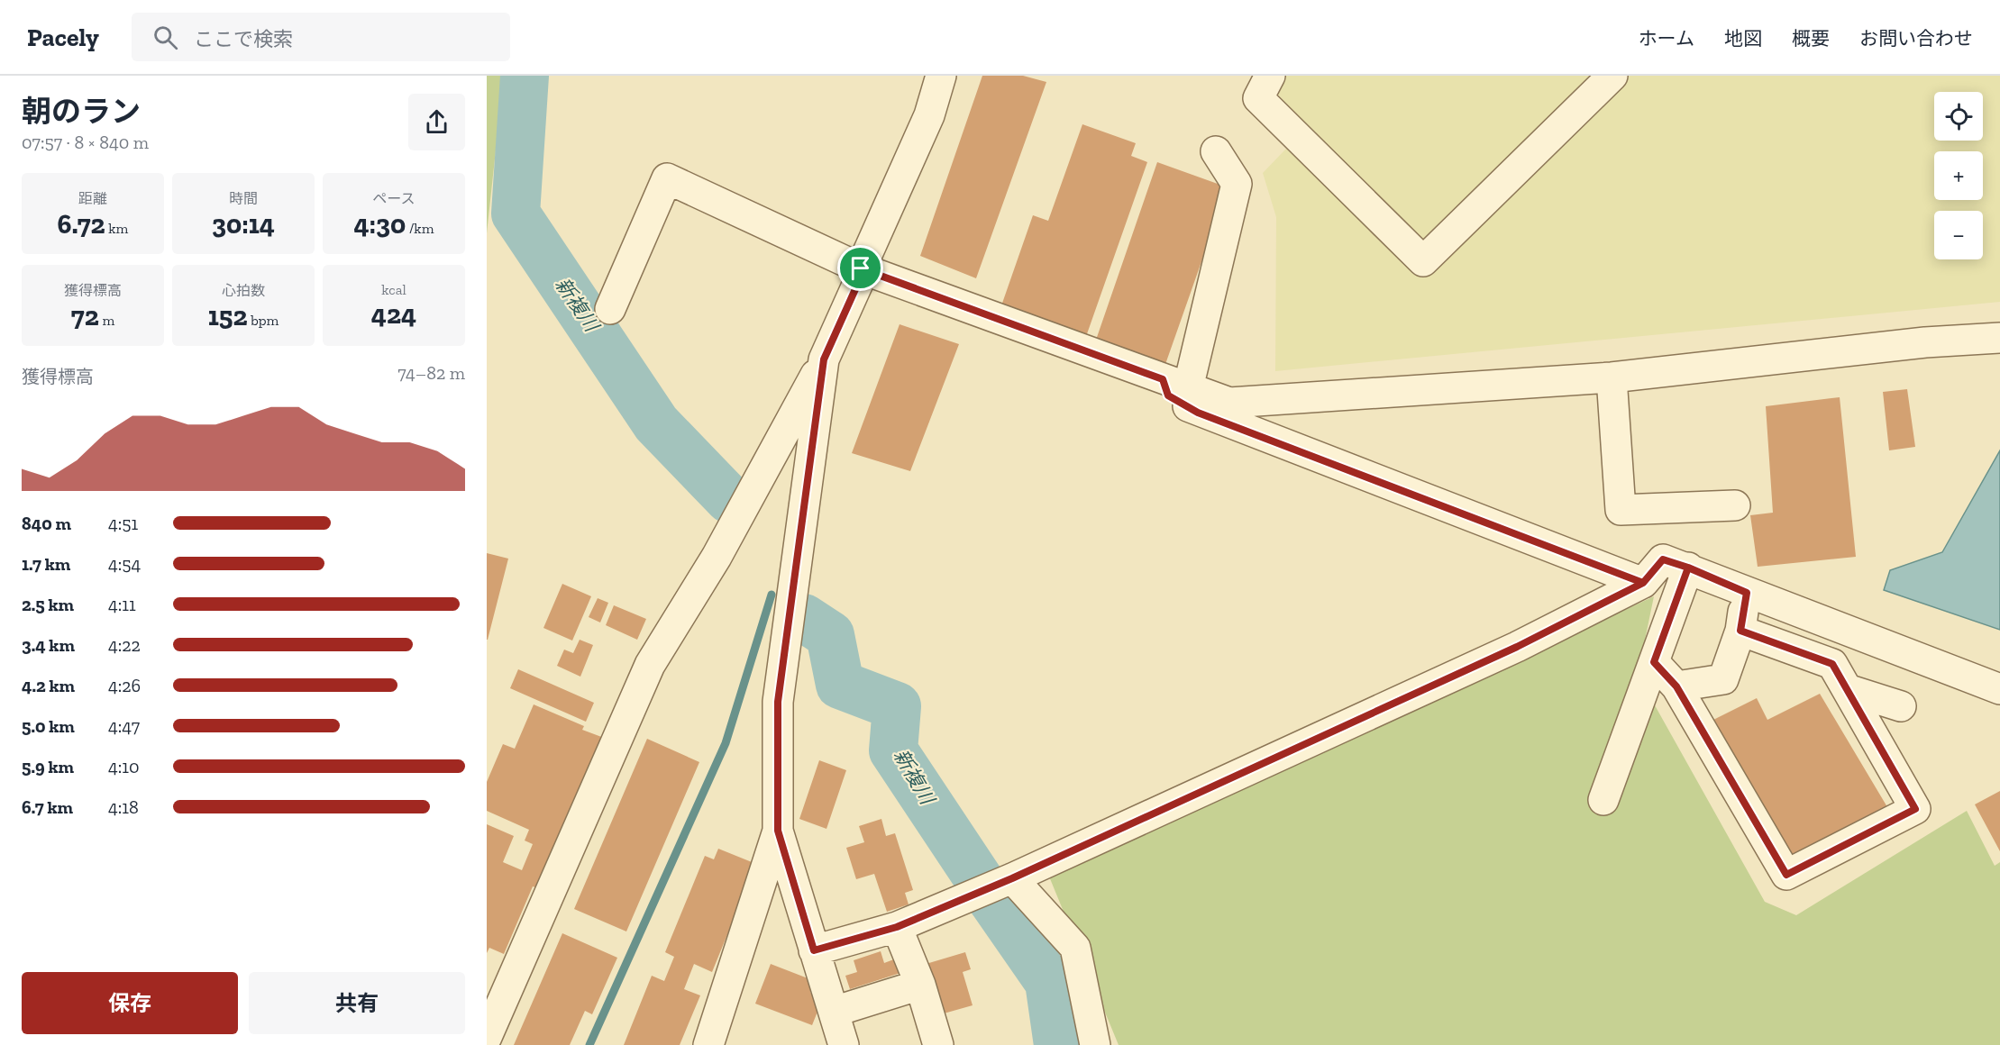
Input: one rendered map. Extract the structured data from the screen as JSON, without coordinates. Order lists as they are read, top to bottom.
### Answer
{
  "water": ["新複川"],
  "page": {
    "header": "Pacely",
    "search": "ここで検索",
    "nav": [
      "ホーム",
      "地図",
      "概要",
      "お問い合わせ"
    ],
    "heading": ["朝のラン", "07:57 · 8 × 840 m"],
    "map_buttons": ["+", "−"],
    "stats": [
      ["距離", "6.72 km"],
      ["時間", "30:14"],
      ["ペース", "4:30 /km"],
      ["獲得標高", "72 m"],
      ["心拍数", "152 bpm"],
      ["kcal", "424"]
    ],
    "chart": ["獲得標高", "74–82 m"],
    "list": [
      {
        "name": "840 m",
        "note": "4:51"
      },
      {
        "name": "1.7 km",
        "note": "4:54"
      },
      {
        "name": "2.5 km",
        "note": "4:11"
      },
      {
        "name": "3.4 km",
        "note": "4:22"
      },
      {
        "name": "4.2 km",
        "note": "4:26"
      },
      {
        "name": "5.0 km",
        "note": "4:47"
      },
      {
        "name": "5.9 km",
        "note": "4:10"
      },
      {
        "name": "6.7 km",
        "note": "4:18"
      }
    ],
    "buttons": ["保存", "共有"]
  }
}
